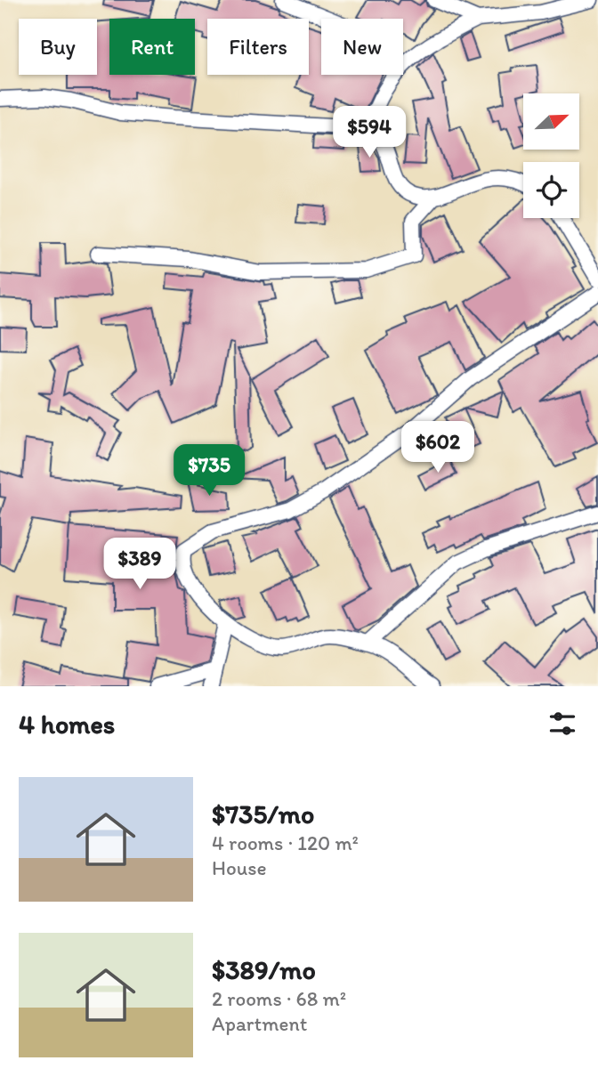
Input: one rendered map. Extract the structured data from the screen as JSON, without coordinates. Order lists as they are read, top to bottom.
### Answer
{
  "north": "top right",
  "page": {
    "chip": [
      "Buy",
      "Rent",
      "Filters",
      "New"
    ],
    "price": [
      "$594",
      "$602",
      "$735",
      "$389"
    ],
    "heading": "4 homes",
    "list": [
      {
        "name": "$735/mo",
        "note": "4 rooms · 120 m² · House"
      },
      {
        "name": "$389/mo",
        "note": "2 rooms · 68 m² · Apartment"
      }
    ]
  }
}
